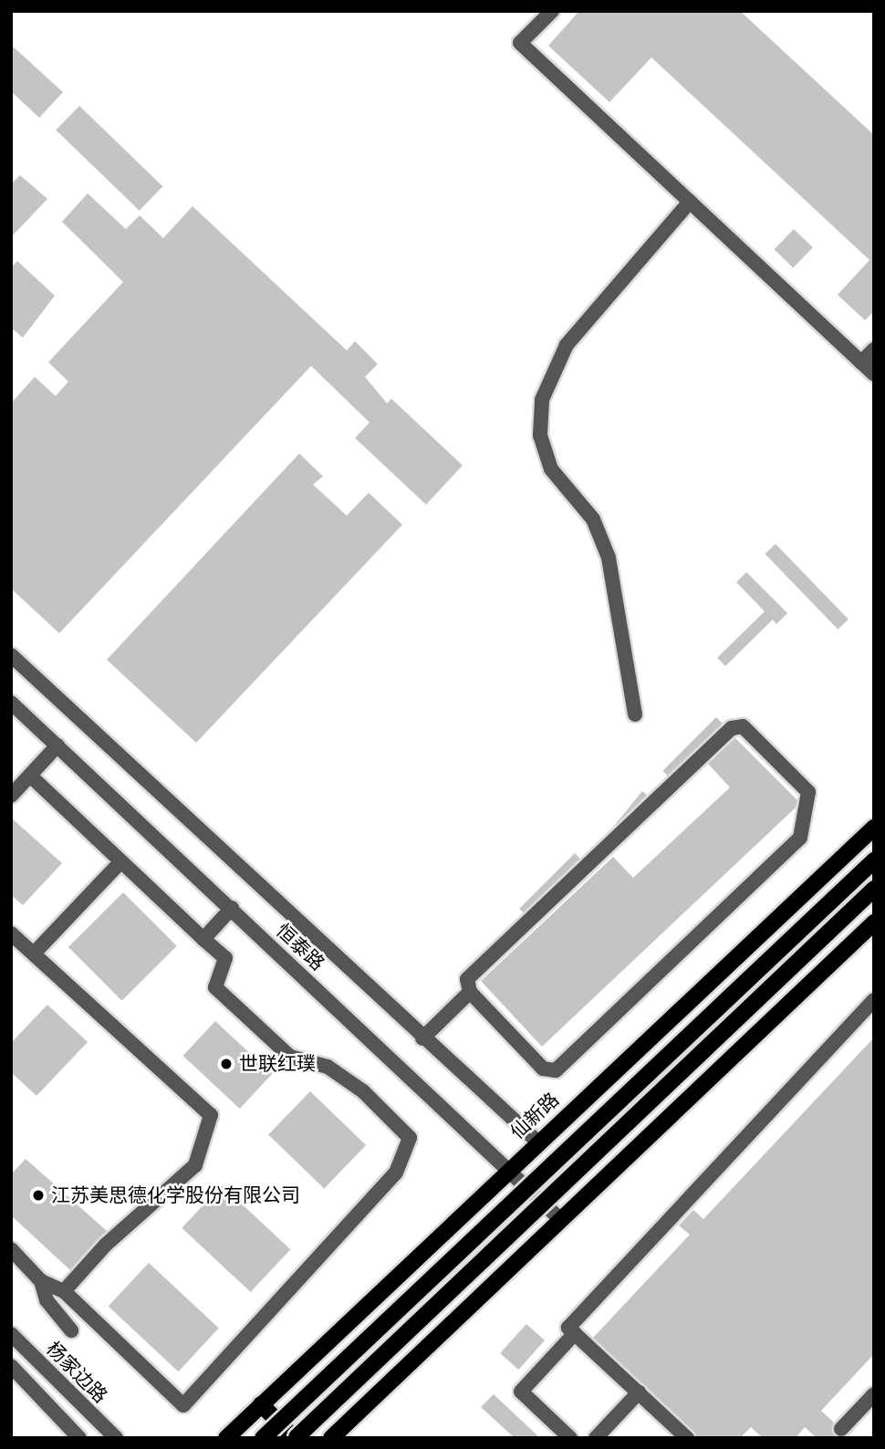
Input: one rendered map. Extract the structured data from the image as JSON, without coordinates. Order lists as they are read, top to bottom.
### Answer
{
  "streets": {
    "main road": ["仙新路"],
    "street": ["恒泰路", "杨家边路"]
  },
  "crossings": [
    ["恒泰路", "仙新路"]
  ],
  "places": ["世联红璞", "江苏美思德化学股份有限公司"]
}
